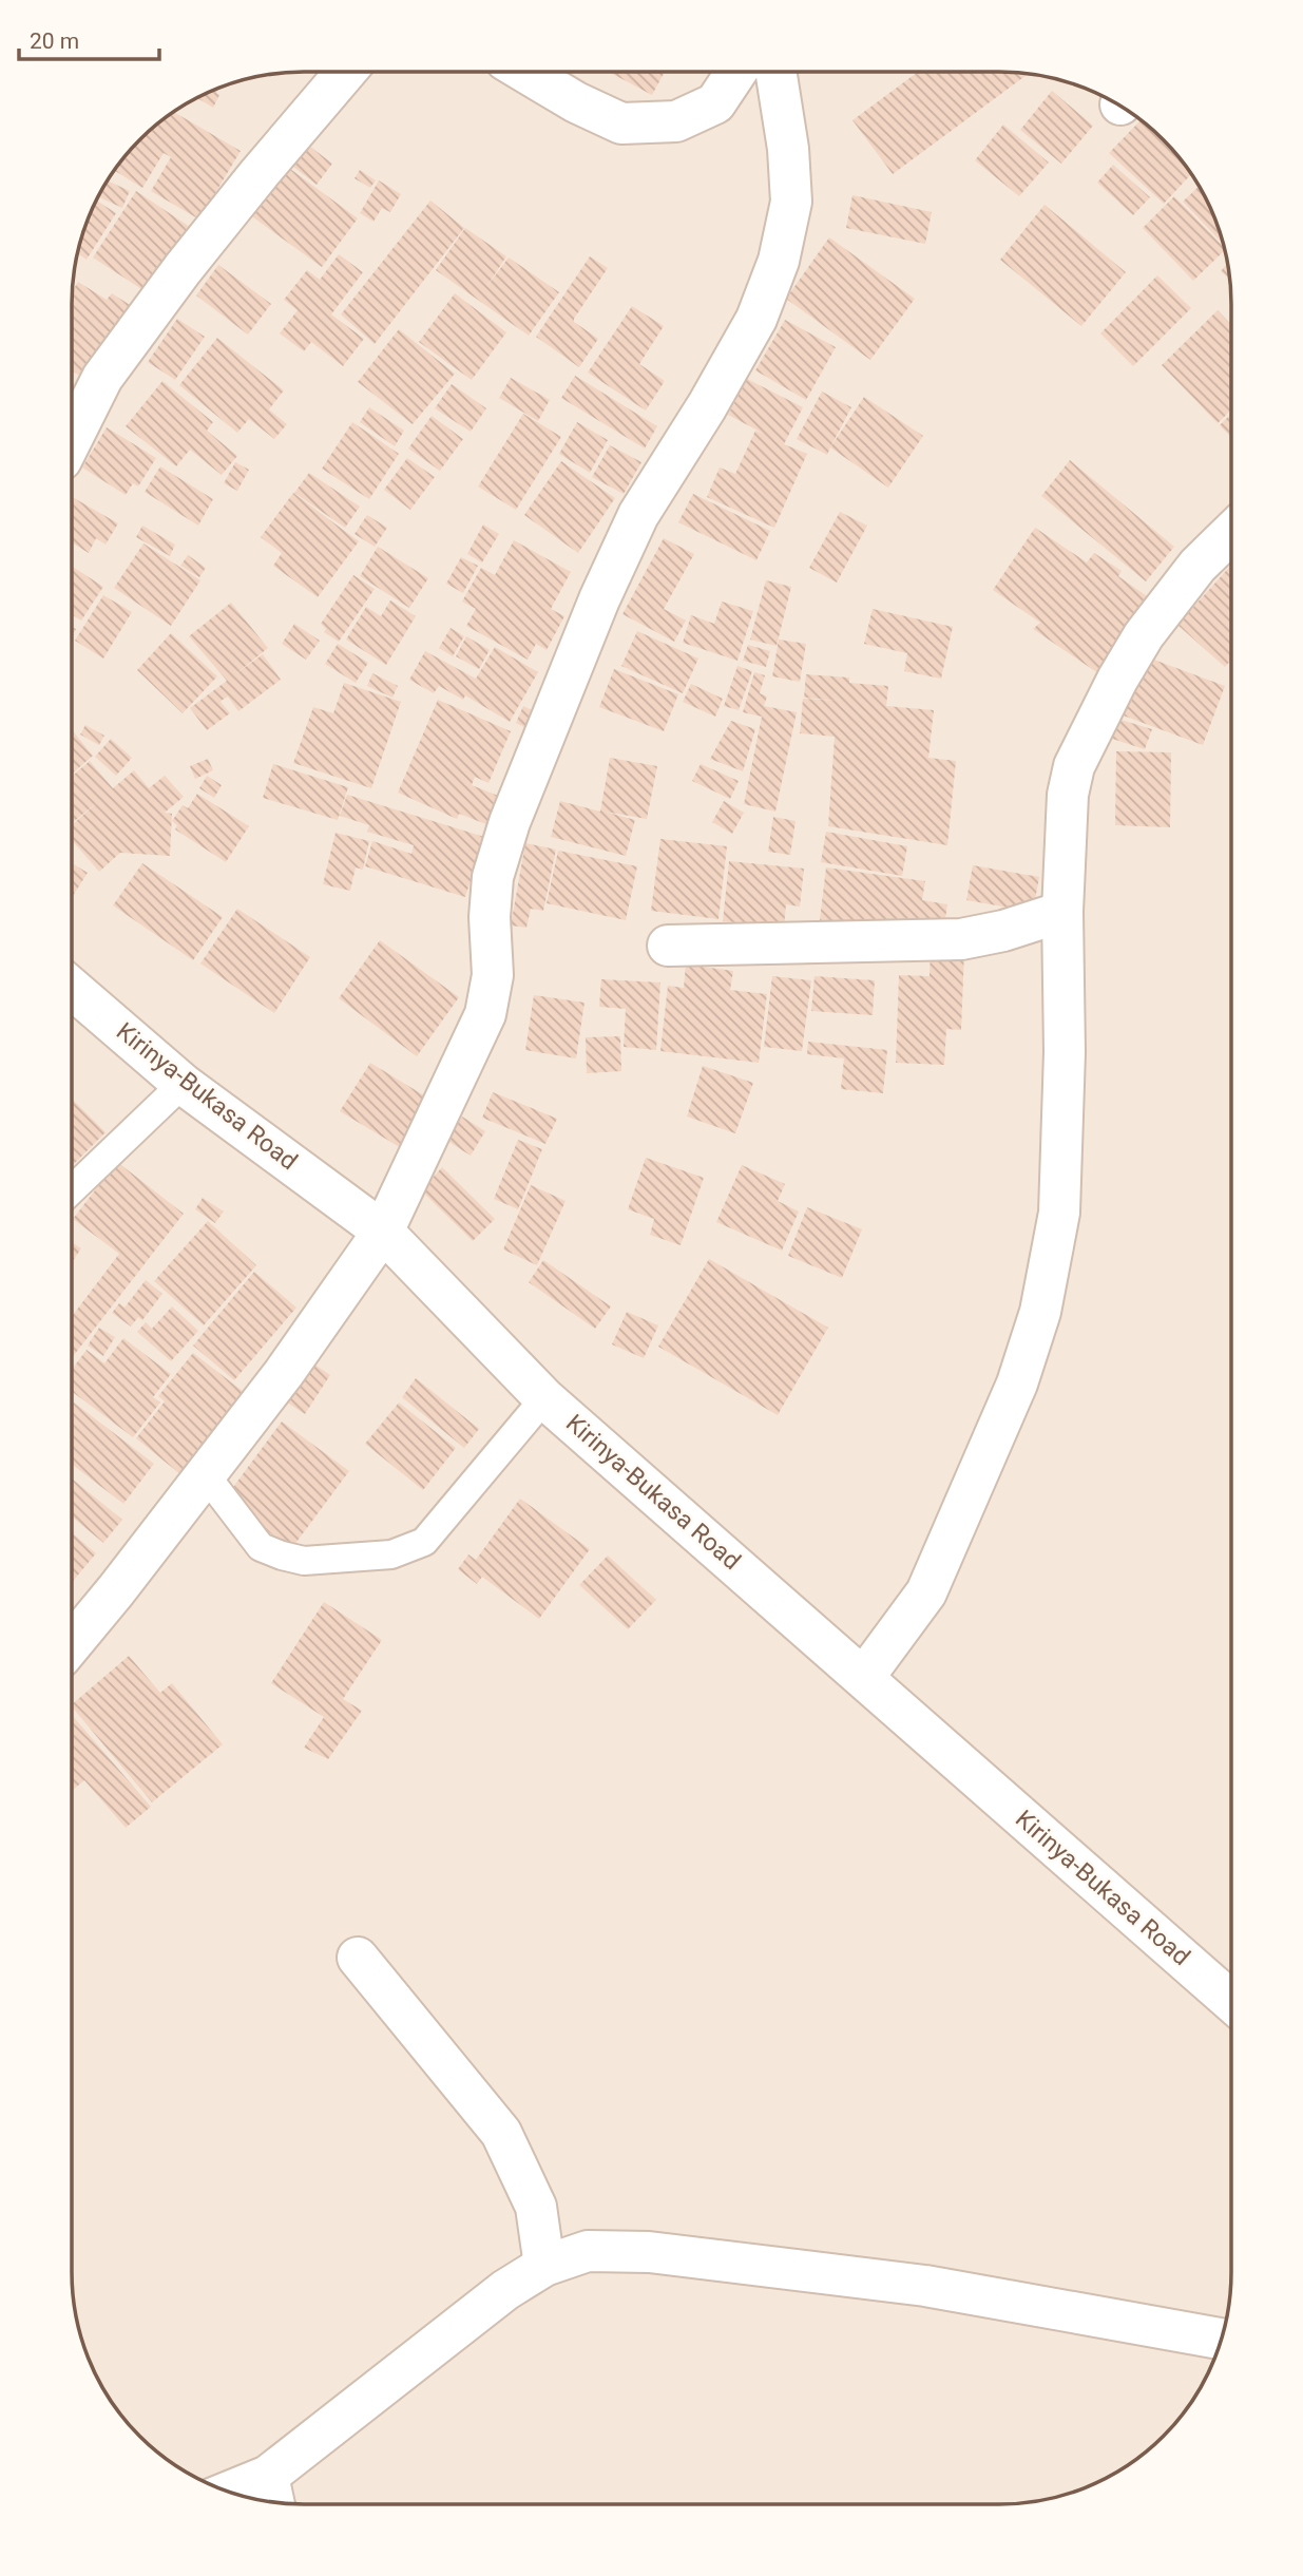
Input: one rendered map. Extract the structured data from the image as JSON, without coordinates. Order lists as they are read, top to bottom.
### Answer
{
  "streets": {
    "street": ["Kirinya-Bukasa Road"]
  },
  "scale_bar": "20 m"
}
